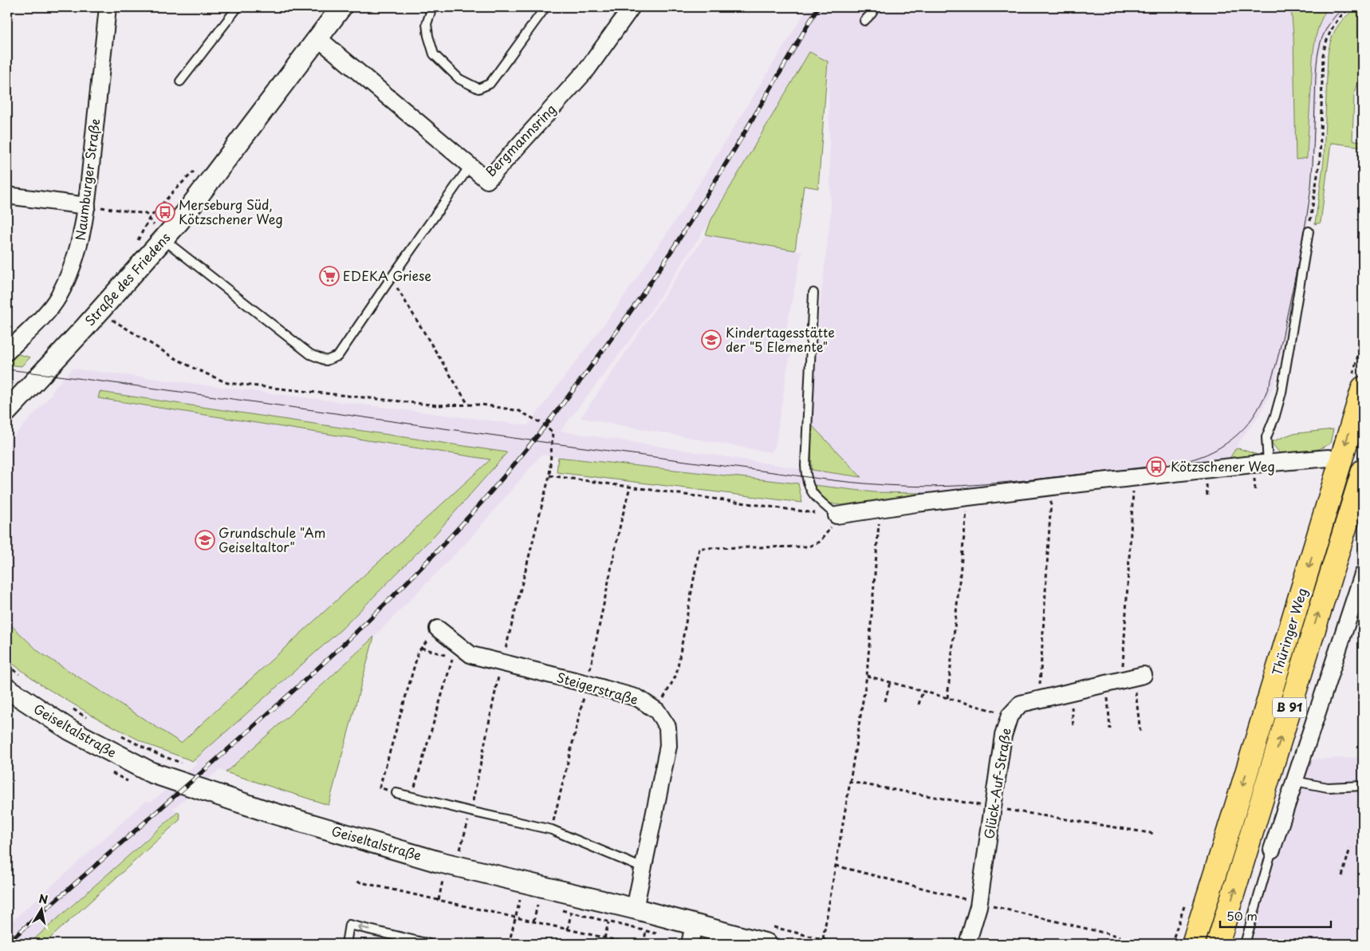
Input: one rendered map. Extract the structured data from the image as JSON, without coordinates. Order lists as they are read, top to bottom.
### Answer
{
  "streets": {
    "main road": ["Thüringer Weg", "B 91"],
    "street": [
      "Bergmannsring",
      "Naumburger Straße",
      "Straße des Friedens",
      "Steigerstraße",
      "Geiseltalstraße",
      "Glück-Auf-Straße"
    ]
  },
  "crossings": [
    ["Bergmannsring", "Straße des Friedens"],
    ["Steigerstraße", "Geiseltalstraße"]
  ],
  "places": {
    "bus stop": ["Merseburg Süd, Kötzschener Weg", "Kötzschener Weg"],
    "supermarket": ["EDEKA Griese"],
    "school or university": ["Kindertagesstätte der \"5 Elemente\"", "Grundschule \"Am Geiseltaltor\""]
  },
  "scale_bar": "50 m",
  "north": "top"
}
